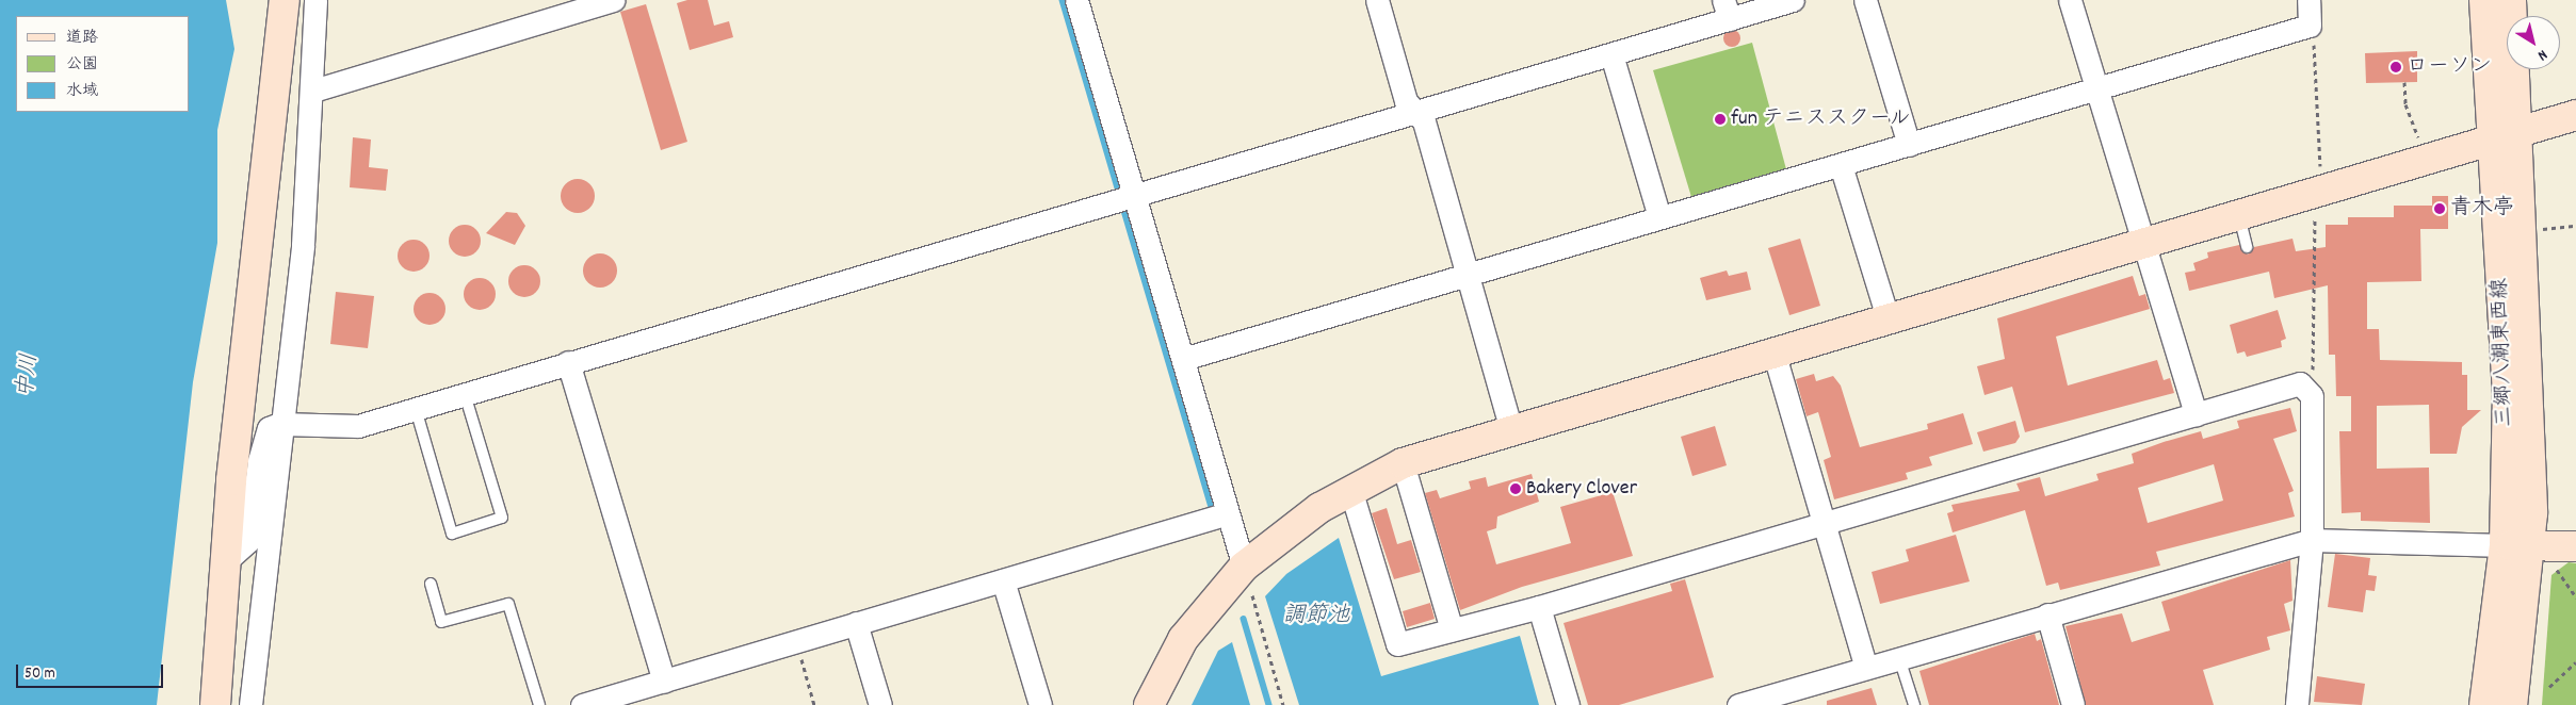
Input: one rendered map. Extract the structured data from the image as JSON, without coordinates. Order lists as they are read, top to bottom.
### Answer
{
  "streets": {
    "street": ["三郷八潮東西線"]
  },
  "water": ["中川", "調節池"],
  "places": [
    "ローソン",
    "fun テニススクール",
    "青木亭",
    "Bakery Clover"
  ],
  "legend": ["道路", "公園", "水域"],
  "scale_bar": "50 m",
  "north": "bottom right"
}
